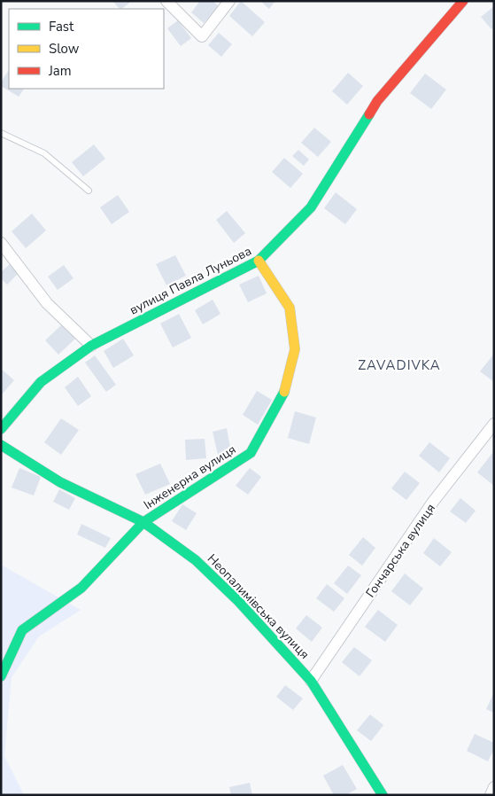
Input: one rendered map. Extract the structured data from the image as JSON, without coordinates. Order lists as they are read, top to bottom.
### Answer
{
  "streets": {
    "street": [
      "вулиця Павла Луньова",
      "Інженерна вулиця",
      "Гончарська вулиця",
      "Неопалимівська вулиця"
    ]
  },
  "crossings": [
    ["вулиця Павла Луньова", "Інженерна вулиця"],
    ["Інженерна вулиця", "Неопалимівська вулиця"],
    ["Гончарська вулиця", "Неопалимівська вулиця"]
  ],
  "districts": ["ZAVADIVKA"],
  "legend": ["Fast", "Slow", "Jam"]
}
